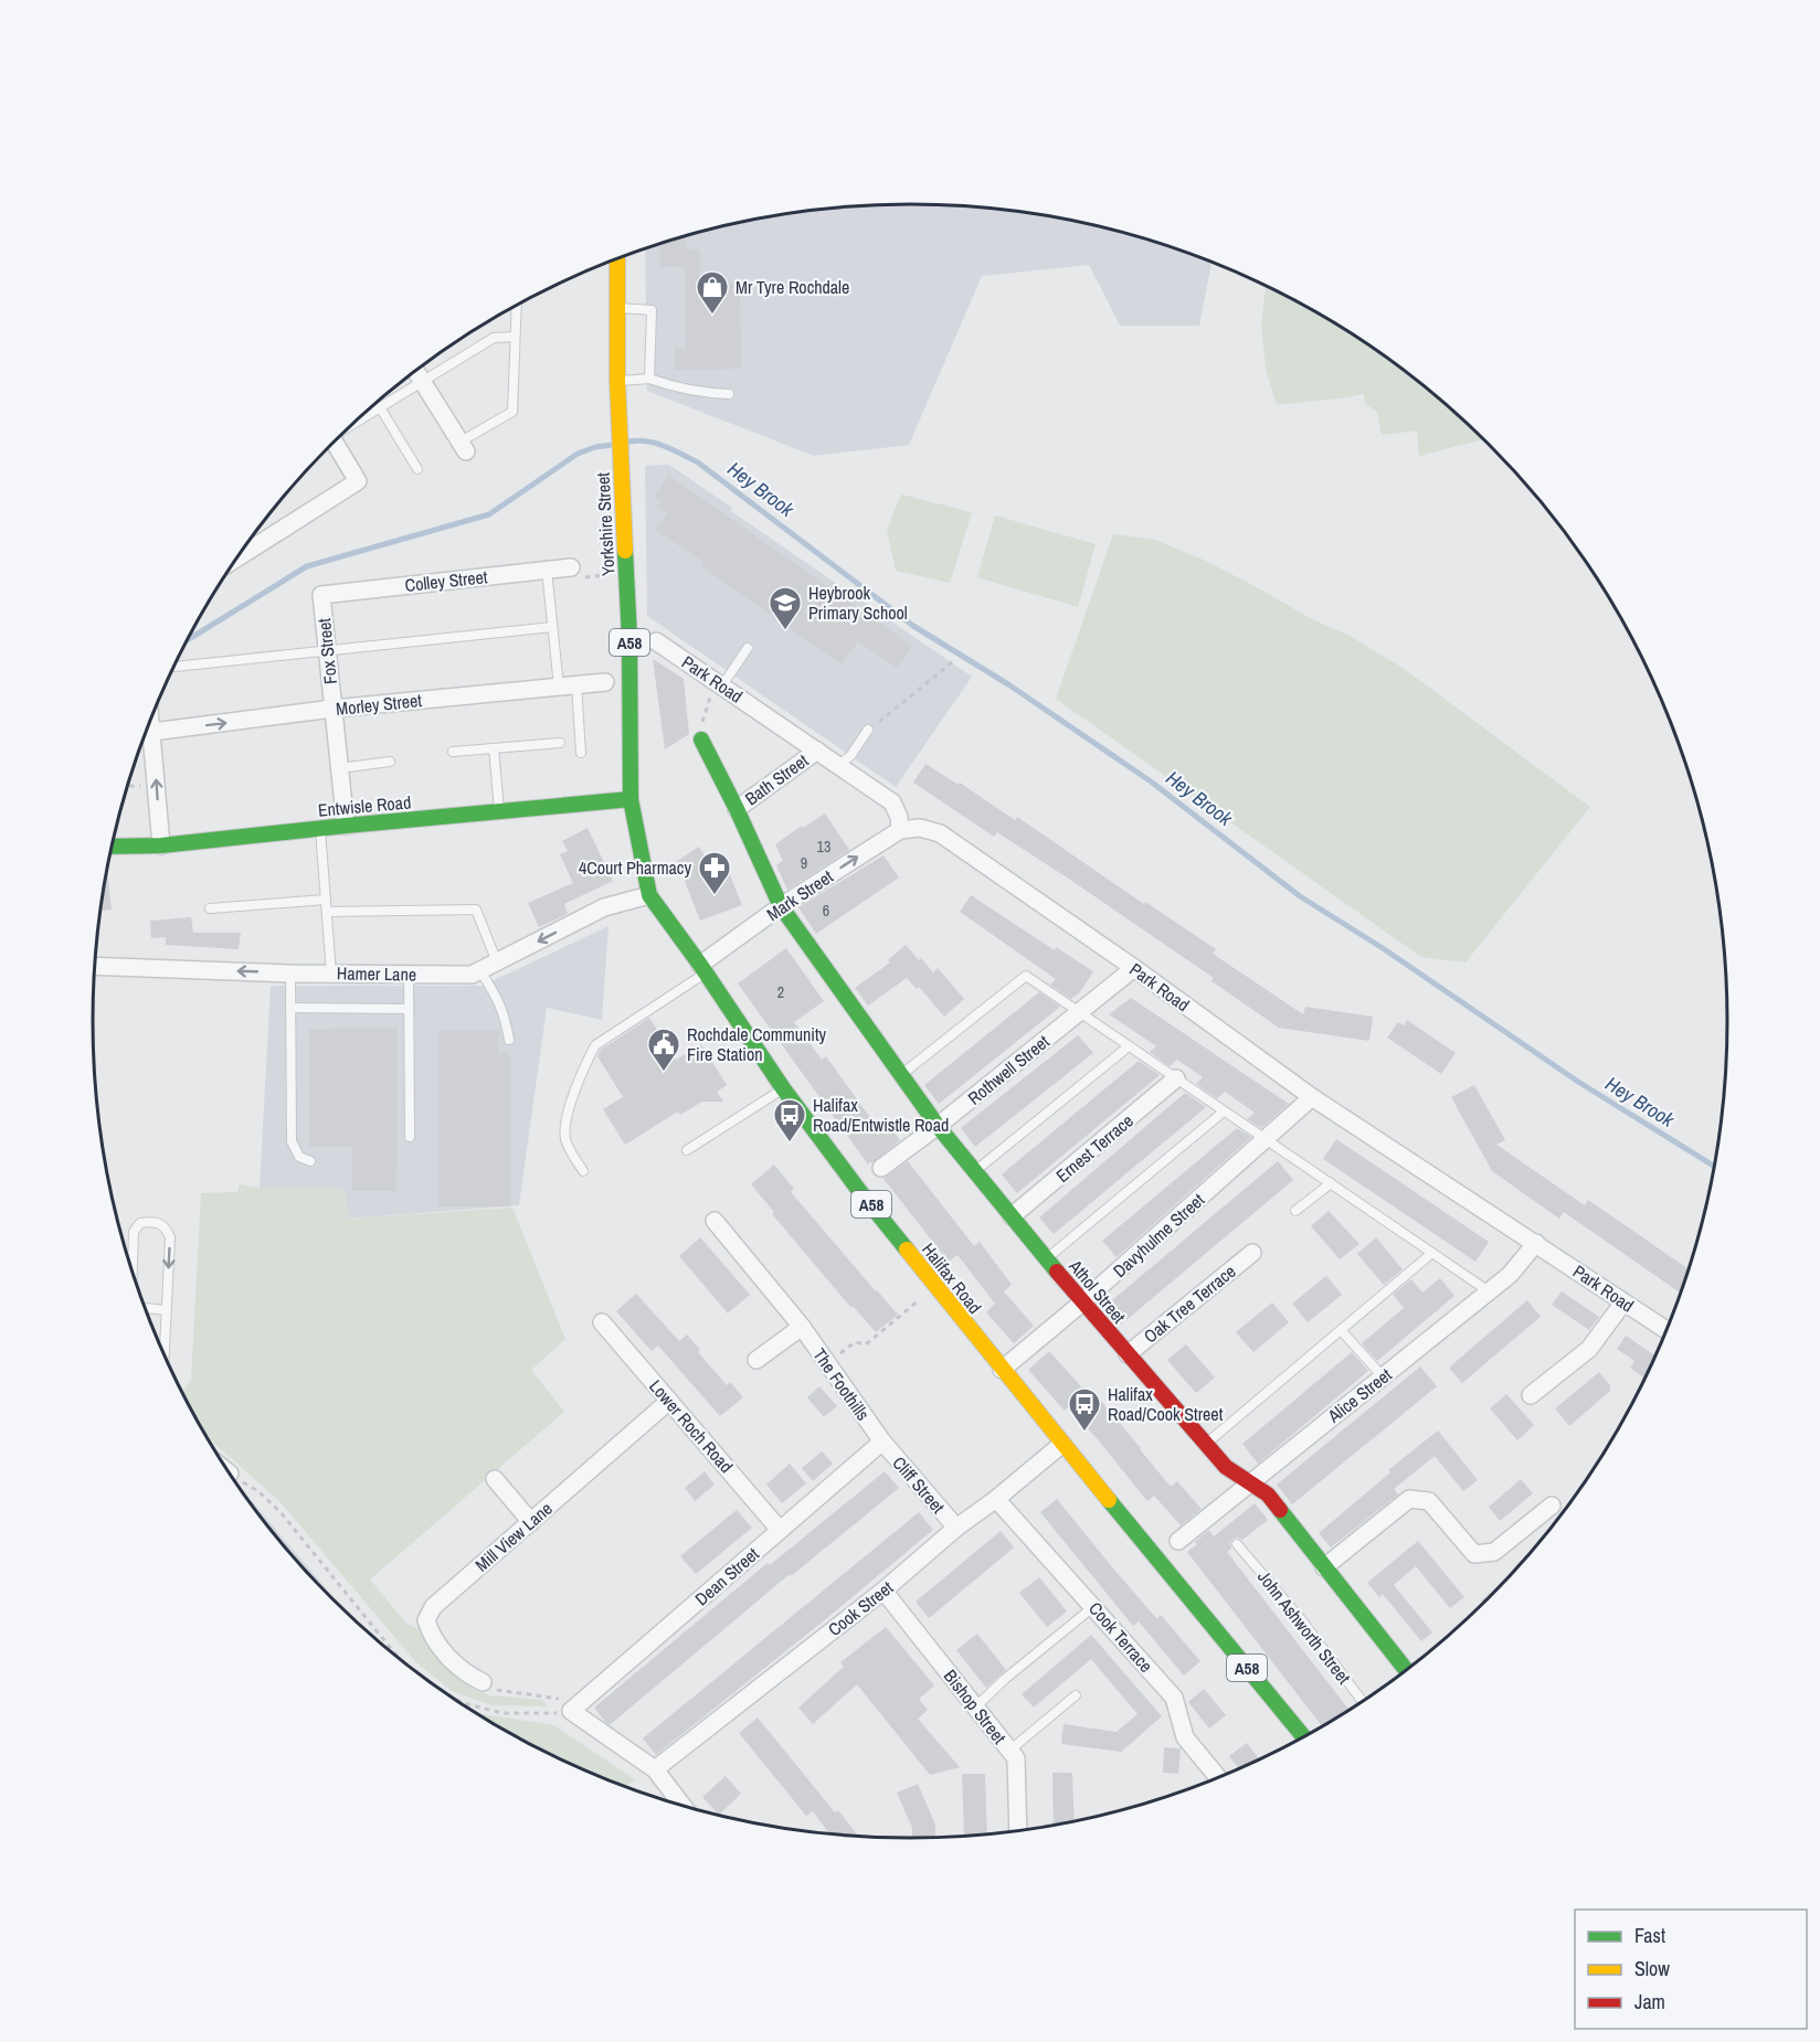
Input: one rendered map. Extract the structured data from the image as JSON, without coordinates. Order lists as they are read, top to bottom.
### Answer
{
  "streets": {
    "main road": [
      "Yorkshire Street",
      "A58",
      "Entwisle Road",
      "Halifax Road",
      "Athol Street"
    ],
    "street": [
      "Colley Street",
      "Fox Street",
      "Park Road",
      "Morley Street",
      "Bath Street",
      "Mark Street",
      "Hamer Lane",
      "Rothwell Street",
      "Ernest Terrace",
      "Davyhulme Street",
      "Oak Tree Terrace",
      "The Foothills",
      "Alice Street",
      "Lower Roch Road",
      "Cliff Street",
      "Mill View Lane",
      "Dean Street",
      "Cook Street",
      "Cook Terrace",
      "Bishop Street"
    ],
    "lane": ["John Ashworth Street"]
  },
  "crossings": [
    ["Yorkshire Street", "Entwisle Road"],
    ["Yorkshire Street", "Halifax Road"],
    ["Colley Street", "Fox Street"],
    ["Fox Street", "Morley Street"],
    ["Fox Street", "Entwisle Road"],
    ["Park Road", "Bath Street"],
    ["Park Road", "Mark Street"],
    ["Park Road", "Rothwell Street"],
    ["Park Road", "Davyhulme Street"],
    ["Park Road", "Alice Street"],
    ["Bath Street", "Athol Street"],
    ["Entwisle Road", "Halifax Road"],
    ["Mark Street", "Halifax Road"],
    ["Mark Street", "Athol Street"],
    ["Hamer Lane", "Halifax Road"],
    ["Rothwell Street", "Athol Street"],
    ["Ernest Terrace", "Athol Street"],
    ["Davyhulme Street", "Halifax Road"],
    ["Davyhulme Street", "Athol Street"],
    ["Halifax Road", "Cook Street"],
    ["Athol Street", "Oak Tree Terrace"],
    ["Athol Street", "Alice Street"],
    ["The Foothills", "Cliff Street"],
    ["The Foothills", "Dean Street"],
    ["Lower Roch Road", "Mill View Lane"],
    ["Lower Roch Road", "Dean Street"],
    ["Cliff Street", "Dean Street"],
    ["Cliff Street", "Cook Street"],
    ["Cook Street", "Cook Terrace"],
    ["Cook Street", "Bishop Street"]
  ],
  "one_way": ["Morley Street", "Mark Street", "Hamer Lane"],
  "water": ["Hey Brook"],
  "places": {
    "shop": ["Mr Tyre Rochdale"],
    "school or university": ["Heybrook Primary School"],
    "pharmacy": ["4Court Pharmacy"],
    "public building": ["Rochdale Community Fire Station"],
    "bus stop": ["Halifax Road/Entwistle Road", "Halifax Road/Cook Street"]
  },
  "house_numbers": [
    "13",
    "9",
    "6",
    "2"
  ],
  "legend": ["Fast", "Slow", "Jam"]
}
